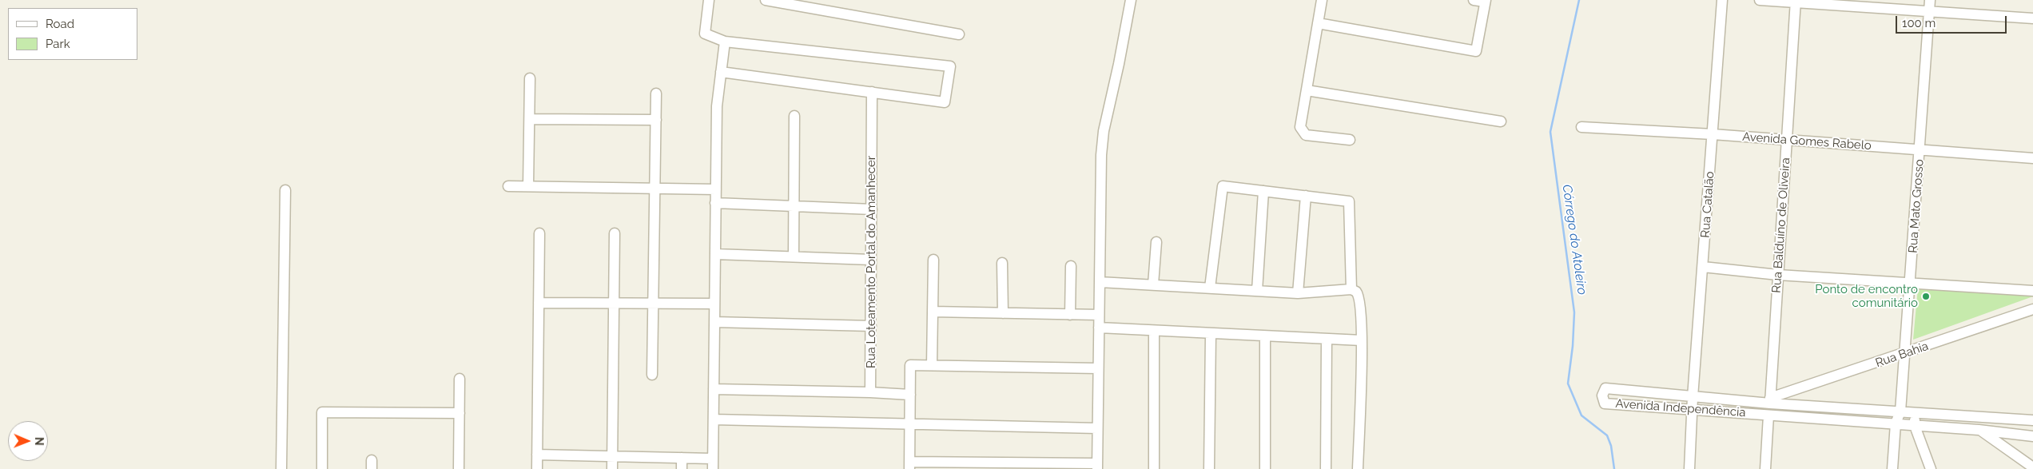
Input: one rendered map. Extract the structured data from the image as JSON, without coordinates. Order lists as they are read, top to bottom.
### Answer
{
  "streets": {
    "street": [
      "Avenida Gomes Rabelo",
      "Rua Catalão",
      "Rua Mato Grosso",
      "Rua Balduíno de Oliveira",
      "Rua Loteamento Portal do Amanhecer",
      "Rua Bahia",
      "Avenida Independência"
    ]
  },
  "crossings": [
    ["Avenida Gomes Rabelo", "Rua Catalão"],
    ["Avenida Gomes Rabelo", "Rua Mato Grosso"],
    ["Avenida Gomes Rabelo", "Rua Balduíno de Oliveira"],
    ["Rua Catalão", "Avenida Independência"],
    ["Rua Mato Grosso", "Rua Bahia"],
    ["Rua Mato Grosso", "Avenida Independência"],
    ["Rua Balduíno de Oliveira", "Rua Bahia"],
    ["Rua Balduíno de Oliveira", "Avenida Independência"],
    ["Rua Bahia", "Avenida Independência"]
  ],
  "water": ["Córrego do Atoleiro"],
  "places": ["Ponto de encontro comunitário"],
  "legend": ["Road", "Park"],
  "scale_bar": "100 m",
  "north": "right"
}
